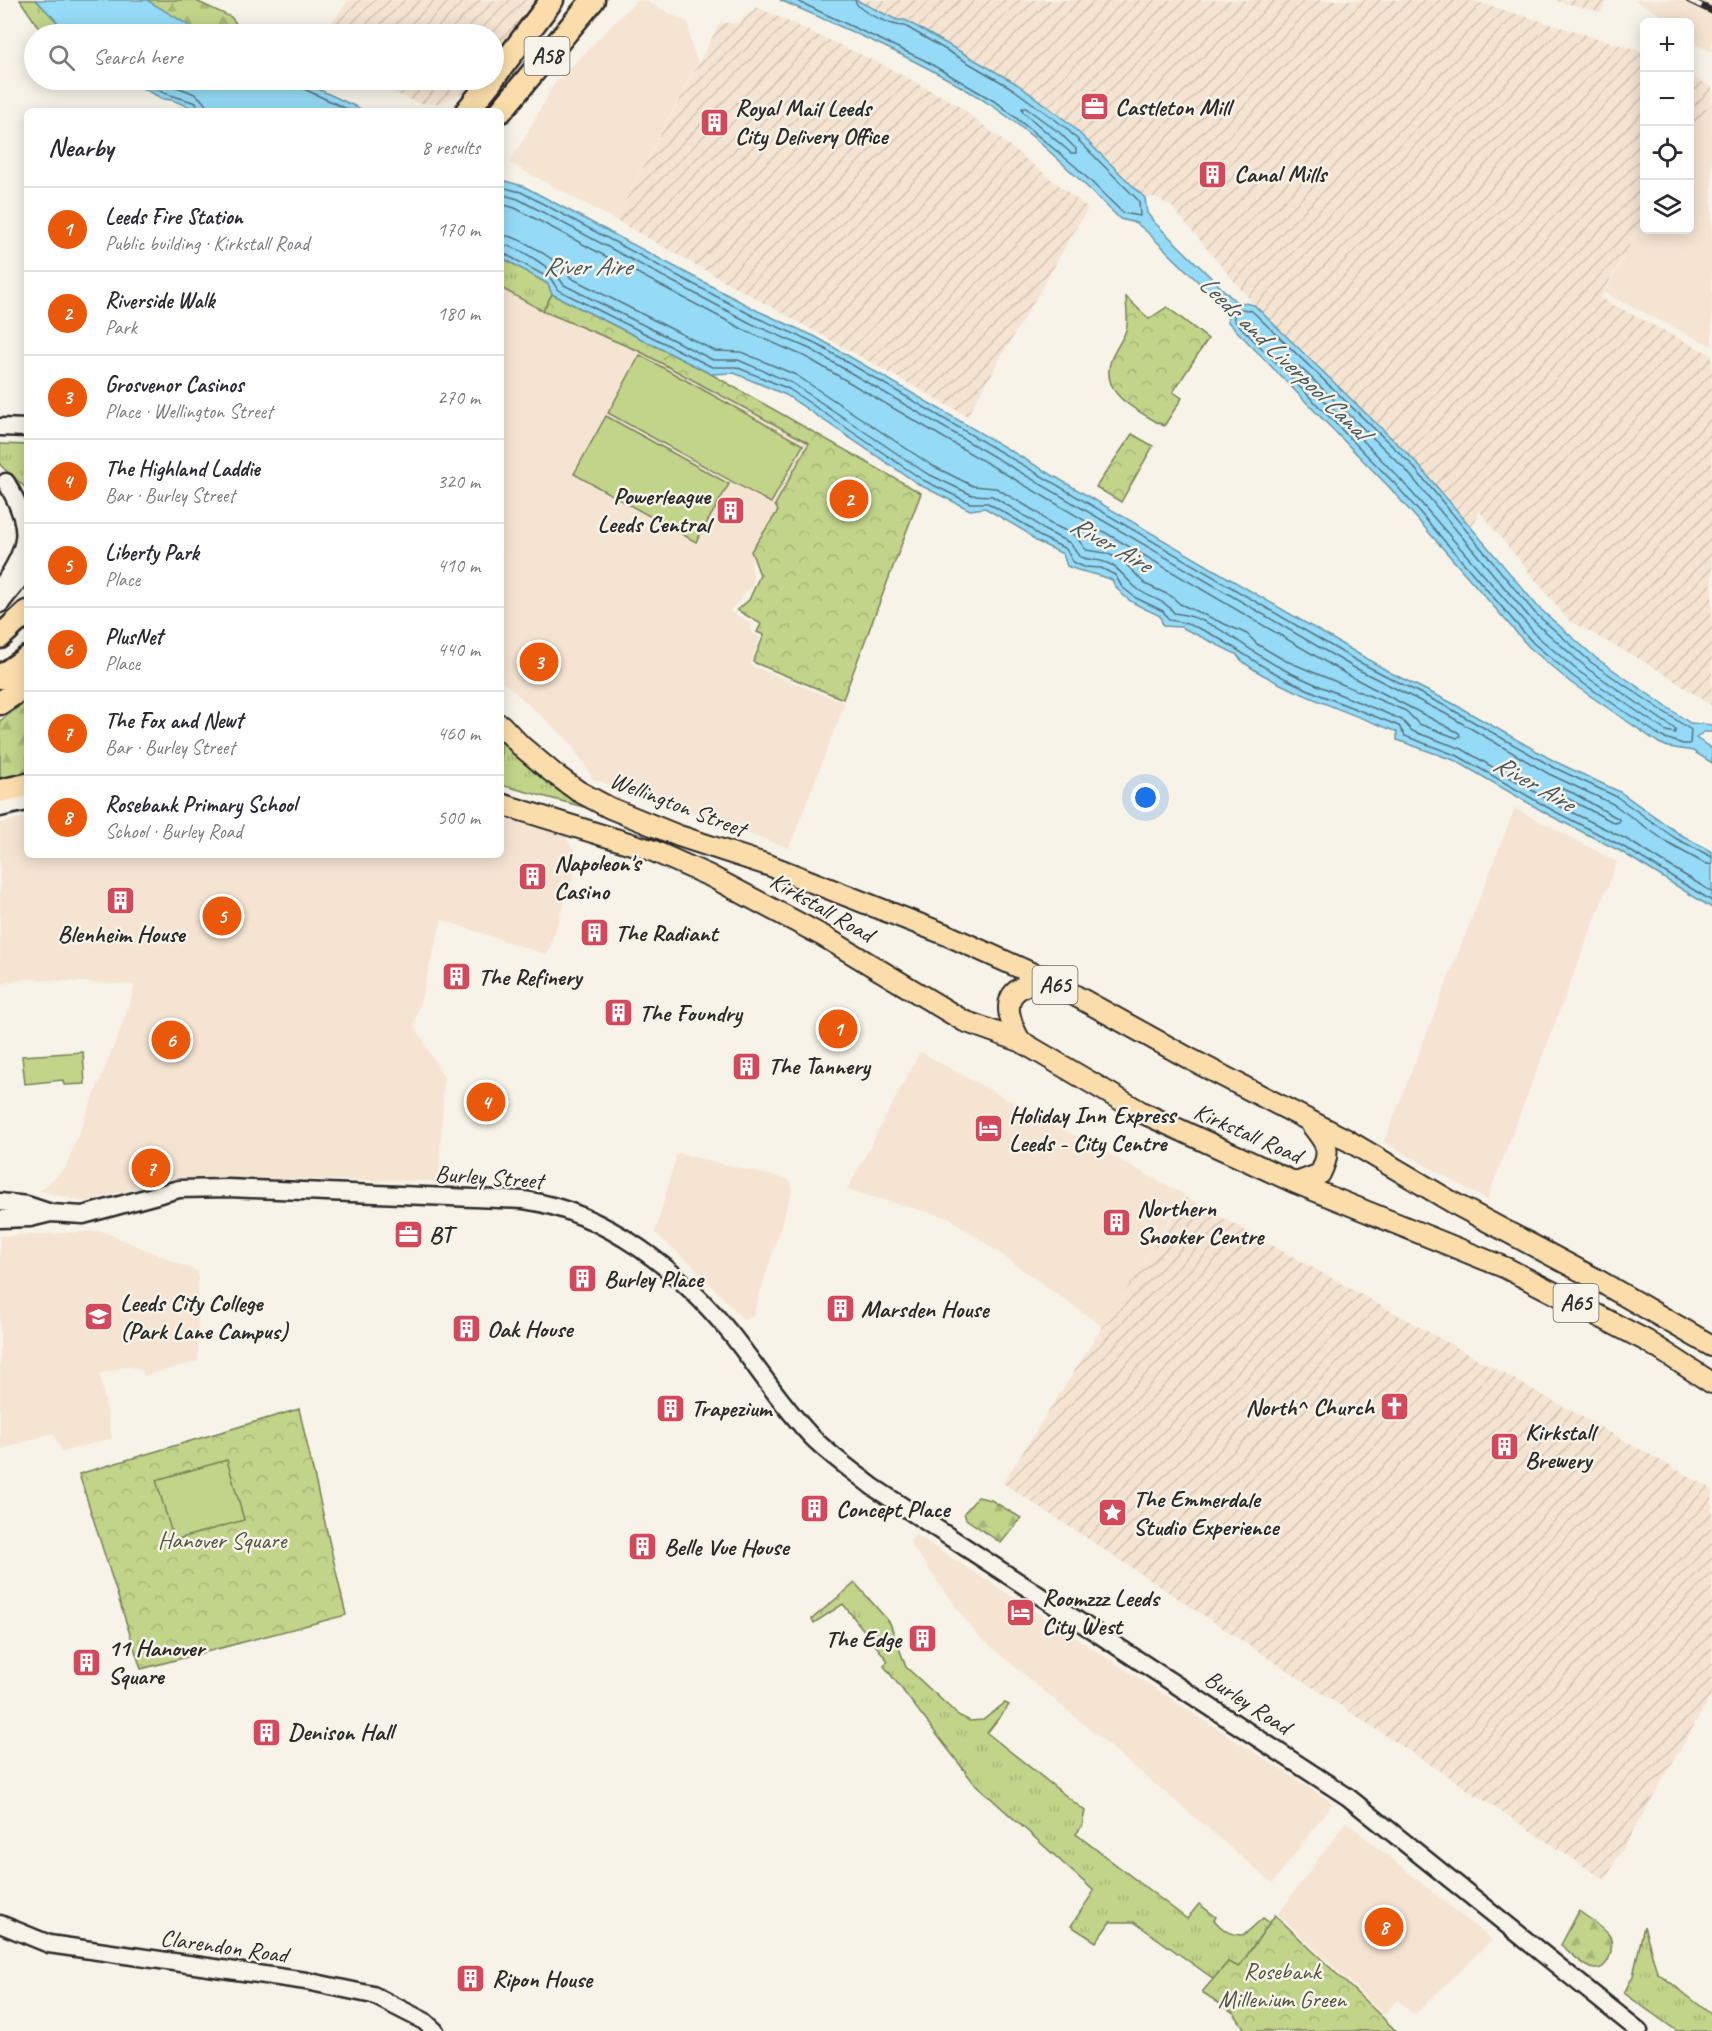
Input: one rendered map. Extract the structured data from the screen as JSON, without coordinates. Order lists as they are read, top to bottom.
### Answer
{
  "streets": {
    "highway": ["A58"],
    "main road": ["Wellington Street", "Kirkstall Road", "A65"],
    "street": ["Burley Street", "Burley Road", "Clarendon Road"]
  },
  "crossings": [
    ["Wellington Street", "Kirkstall Road"],
    ["Burley Street", "Burley Road"]
  ],
  "water": ["River Aire", "Leeds and Liverpool Canal"],
  "parks": ["Hanover Square", "Rosebank Millenium Green"],
  "places": {
    "office": ["Castleton Mill", "BT"],
    "building": [
      "Royal Mail Leeds City Delivery Office",
      "Canal Mills",
      "Powerleague Leeds Central",
      "Napoleon's Casino",
      "Blenheim House",
      "The Radiant",
      "The Refinery",
      "The Foundry",
      "The Tannery",
      "Northern Snooker Centre",
      "Burley Place",
      "Marsden House",
      "Oak House",
      "Trapezium",
      "Kirkstall Brewery",
      "Concept Place",
      "Belle Vue House",
      "The Edge",
      "11 Hanover Square",
      "Denison Hall",
      "Ripon House"
    ],
    "hotel": ["Holiday Inn Express Leeds - City Centre", "Roomzzz Leeds City West"],
    "school or university": ["Leeds City College (Park Lane Campus)"],
    "church": ["North^ Church"],
    "place": ["The Emmerdale Studio Experience"]
  },
  "page": {
    "map_buttons": ["+", "−"],
    "search": "Search here",
    "heading": ["Nearby", "8 results"],
    "list": [
      {
        "mark": "1",
        "name": "Leeds Fire Station",
        "note": "Public building · Kirkstall Road",
        "value": "170 m"
      },
      {
        "mark": "2",
        "name": "Riverside Walk",
        "note": "Park",
        "value": "180 m"
      },
      {
        "mark": "3",
        "name": "Grosvenor Casinos",
        "note": "Place · Wellington Street",
        "value": "270 m"
      },
      {
        "mark": "4",
        "name": "The Highland Laddie",
        "note": "Bar · Burley Street",
        "value": "320 m"
      },
      {
        "mark": "5",
        "name": "Liberty Park",
        "note": "Place",
        "value": "410 m"
      },
      {
        "mark": "6",
        "name": "PlusNet",
        "note": "Place",
        "value": "440 m"
      },
      {
        "mark": "7",
        "name": "The Fox and Newt",
        "note": "Bar · Burley Street",
        "value": "460 m"
      },
      {
        "mark": "8",
        "name": "Rosebank Primary School",
        "note": "School · Burley Road",
        "value": "500 m"
      }
    ],
    "pins": [
      "2",
      "3",
      "5",
      "1",
      "6",
      "4",
      "7",
      "8"
    ]
  }
}
